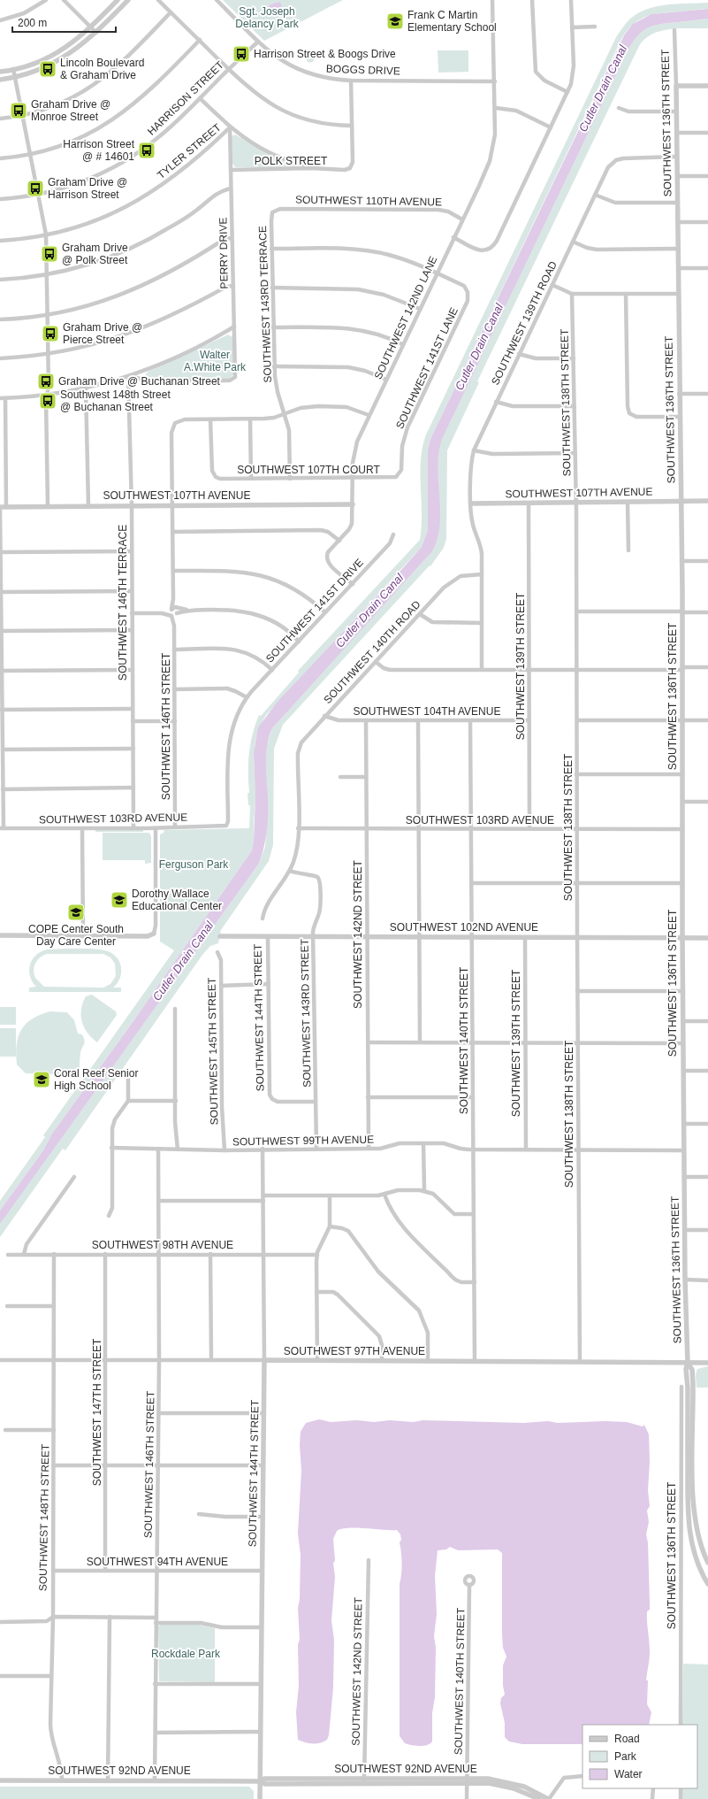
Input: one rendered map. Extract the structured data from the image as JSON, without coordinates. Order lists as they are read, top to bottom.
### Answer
{
  "streets": {
    "street": [
      "BOGGS DRIVE",
      "HARRISON STREET",
      "SOUTHWEST 136TH STREET",
      "TYLER STREET",
      "POLK STREET",
      "SOUTHWEST 110TH AVENUE",
      "PERRY DRIVE",
      "SOUTHWEST 143RD TERRACE",
      "SOUTHWEST 142ND LANE",
      "SOUTHWEST 139TH ROAD",
      "SOUTHWEST 141ST LANE",
      "SOUTHWEST 138TH STREET",
      "SOUTHWEST 107TH COURT",
      "SOUTHWEST 107TH AVENUE",
      "SOUTHWEST 146TH TERRACE",
      "SOUTHWEST 141ST DRIVE",
      "SOUTHWEST 140TH ROAD",
      "SOUTHWEST 139TH STREET",
      "SOUTHWEST 104TH AVENUE",
      "SOUTHWEST 146TH STREET",
      "SOUTHWEST 103RD AVENUE",
      "SOUTHWEST 102ND AVENUE",
      "SOUTHWEST 142ND STREET",
      "SOUTHWEST 143RD STREET",
      "SOUTHWEST 144TH STREET",
      "SOUTHWEST 140TH STREET",
      "SOUTHWEST 145TH STREET",
      "SOUTHWEST 99TH AVENUE",
      "SOUTHWEST 98TH AVENUE",
      "SOUTHWEST 97TH AVENUE",
      "SOUTHWEST 147TH STREET",
      "SOUTHWEST 148TH STREET",
      "SOUTHWEST 94TH AVENUE",
      "SOUTHWEST 92ND AVENUE"
    ]
  },
  "crossings": [
    ["BOGGS DRIVE", "HARRISON STREET"],
    ["BOGGS DRIVE", "SOUTHWEST 142ND LANE"],
    ["SOUTHWEST 136TH STREET", "SOUTHWEST 139TH ROAD"],
    ["SOUTHWEST 136TH STREET", "SOUTHWEST 107TH AVENUE"],
    ["SOUTHWEST 136TH STREET", "SOUTHWEST 103RD AVENUE"],
    ["SOUTHWEST 136TH STREET", "SOUTHWEST 102ND AVENUE"],
    ["SOUTHWEST 136TH STREET", "SOUTHWEST 99TH AVENUE"],
    ["SOUTHWEST 136TH STREET", "SOUTHWEST 97TH AVENUE"],
    ["TYLER STREET", "PERRY DRIVE"],
    ["POLK STREET", "PERRY DRIVE"],
    ["SOUTHWEST 110TH AVENUE", "SOUTHWEST 143RD TERRACE"],
    ["SOUTHWEST 110TH AVENUE", "SOUTHWEST 142ND LANE"],
    ["PERRY DRIVE", "SOUTHWEST 146TH TERRACE"],
    ["SOUTHWEST 143RD TERRACE", "SOUTHWEST 107TH COURT"],
    ["SOUTHWEST 142ND LANE", "SOUTHWEST 141ST LANE"],
    ["SOUTHWEST 142ND LANE", "SOUTHWEST 107TH COURT"],
    ["SOUTHWEST 142ND LANE", "SOUTHWEST 107TH AVENUE"],
    ["SOUTHWEST 142ND LANE", "SOUTHWEST 141ST DRIVE"],
    ["SOUTHWEST 139TH ROAD", "SOUTHWEST 107TH AVENUE"],
    ["SOUTHWEST 141ST LANE", "SOUTHWEST 107TH COURT"],
    ["SOUTHWEST 138TH STREET", "SOUTHWEST 107TH AVENUE"],
    ["SOUTHWEST 138TH STREET", "SOUTHWEST 103RD AVENUE"],
    ["SOUTHWEST 138TH STREET", "SOUTHWEST 102ND AVENUE"],
    ["SOUTHWEST 138TH STREET", "SOUTHWEST 99TH AVENUE"],
    ["SOUTHWEST 138TH STREET", "SOUTHWEST 97TH AVENUE"],
    ["SOUTHWEST 107TH AVENUE", "SOUTHWEST 146TH TERRACE"],
    ["SOUTHWEST 107TH AVENUE", "SOUTHWEST 139TH STREET"],
    ["SOUTHWEST 146TH TERRACE", "SOUTHWEST 103RD AVENUE"],
    ["SOUTHWEST 141ST DRIVE", "SOUTHWEST 103RD AVENUE"],
    ["SOUTHWEST 140TH ROAD", "SOUTHWEST 104TH AVENUE"],
    ["SOUTHWEST 139TH STREET", "SOUTHWEST 104TH AVENUE"],
    ["SOUTHWEST 139TH STREET", "SOUTHWEST 103RD AVENUE"],
    ["SOUTHWEST 139TH STREET", "SOUTHWEST 102ND AVENUE"],
    ["SOUTHWEST 139TH STREET", "SOUTHWEST 99TH AVENUE"],
    ["SOUTHWEST 104TH AVENUE", "SOUTHWEST 142ND STREET"],
    ["SOUTHWEST 104TH AVENUE", "SOUTHWEST 140TH STREET"],
    ["SOUTHWEST 146TH STREET", "SOUTHWEST 103RD AVENUE"],
    ["SOUTHWEST 146TH STREET", "SOUTHWEST 99TH AVENUE"],
    ["SOUTHWEST 146TH STREET", "SOUTHWEST 98TH AVENUE"],
    ["SOUTHWEST 146TH STREET", "SOUTHWEST 97TH AVENUE"],
    ["SOUTHWEST 146TH STREET", "SOUTHWEST 94TH AVENUE"],
    ["SOUTHWEST 146TH STREET", "SOUTHWEST 92ND AVENUE"],
    ["SOUTHWEST 103RD AVENUE", "SOUTHWEST 142ND STREET"],
    ["SOUTHWEST 103RD AVENUE", "SOUTHWEST 140TH STREET"],
    ["SOUTHWEST 102ND AVENUE", "SOUTHWEST 142ND STREET"],
    ["SOUTHWEST 102ND AVENUE", "SOUTHWEST 143RD STREET"],
    ["SOUTHWEST 102ND AVENUE", "SOUTHWEST 144TH STREET"],
    ["SOUTHWEST 102ND AVENUE", "SOUTHWEST 140TH STREET"],
    ["SOUTHWEST 142ND STREET", "SOUTHWEST 99TH AVENUE"],
    ["SOUTHWEST 142ND STREET", "SOUTHWEST 92ND AVENUE"],
    ["SOUTHWEST 143RD STREET", "SOUTHWEST 144TH STREET"],
    ["SOUTHWEST 143RD STREET", "SOUTHWEST 99TH AVENUE"],
    ["SOUTHWEST 144TH STREET", "SOUTHWEST 99TH AVENUE"],
    ["SOUTHWEST 144TH STREET", "SOUTHWEST 98TH AVENUE"],
    ["SOUTHWEST 144TH STREET", "SOUTHWEST 97TH AVENUE"],
    ["SOUTHWEST 144TH STREET", "SOUTHWEST 94TH AVENUE"],
    ["SOUTHWEST 144TH STREET", "SOUTHWEST 92ND AVENUE"],
    ["SOUTHWEST 140TH STREET", "SOUTHWEST 99TH AVENUE"],
    ["SOUTHWEST 140TH STREET", "SOUTHWEST 97TH AVENUE"],
    ["SOUTHWEST 140TH STREET", "SOUTHWEST 92ND AVENUE"],
    ["SOUTHWEST 145TH STREET", "SOUTHWEST 99TH AVENUE"],
    ["SOUTHWEST 98TH AVENUE", "SOUTHWEST 147TH STREET"],
    ["SOUTHWEST 98TH AVENUE", "SOUTHWEST 148TH STREET"],
    ["SOUTHWEST 97TH AVENUE", "SOUTHWEST 147TH STREET"],
    ["SOUTHWEST 97TH AVENUE", "SOUTHWEST 148TH STREET"],
    ["SOUTHWEST 147TH STREET", "SOUTHWEST 94TH AVENUE"],
    ["SOUTHWEST 148TH STREET", "SOUTHWEST 94TH AVENUE"],
    ["SOUTHWEST 148TH STREET", "SOUTHWEST 92ND AVENUE"]
  ],
  "water": ["Cutler Drain Canal"],
  "parks": [
    "Sgt. Joseph Delancy Park",
    "Walter A.White Park",
    "Ferguson Park",
    "Rockdale Park"
  ],
  "places": {
    "school or university": [
      "Frank C Martin Elementary School",
      "Dorothy Wallace Educational Center",
      "COPE Center South Day Care Center",
      "Coral Reef Senior High School"
    ],
    "bus stop": [
      "Harrison Street & Boogs Drive",
      "Lincoln Boulevard & Graham Drive",
      "Graham Drive @ Monroe Street",
      "Harrison Street @ # 14601",
      "Graham Drive @ Harrison Street",
      "Graham Drive @ Polk Street",
      "Graham Drive @ Pierce Street",
      "Graham Drive @ Buchanan Street",
      "Southwest 148th Street @ Buchanan Street"
    ]
  },
  "legend": ["Road", "Park", "Water"],
  "scale_bar": "200 m"
}
